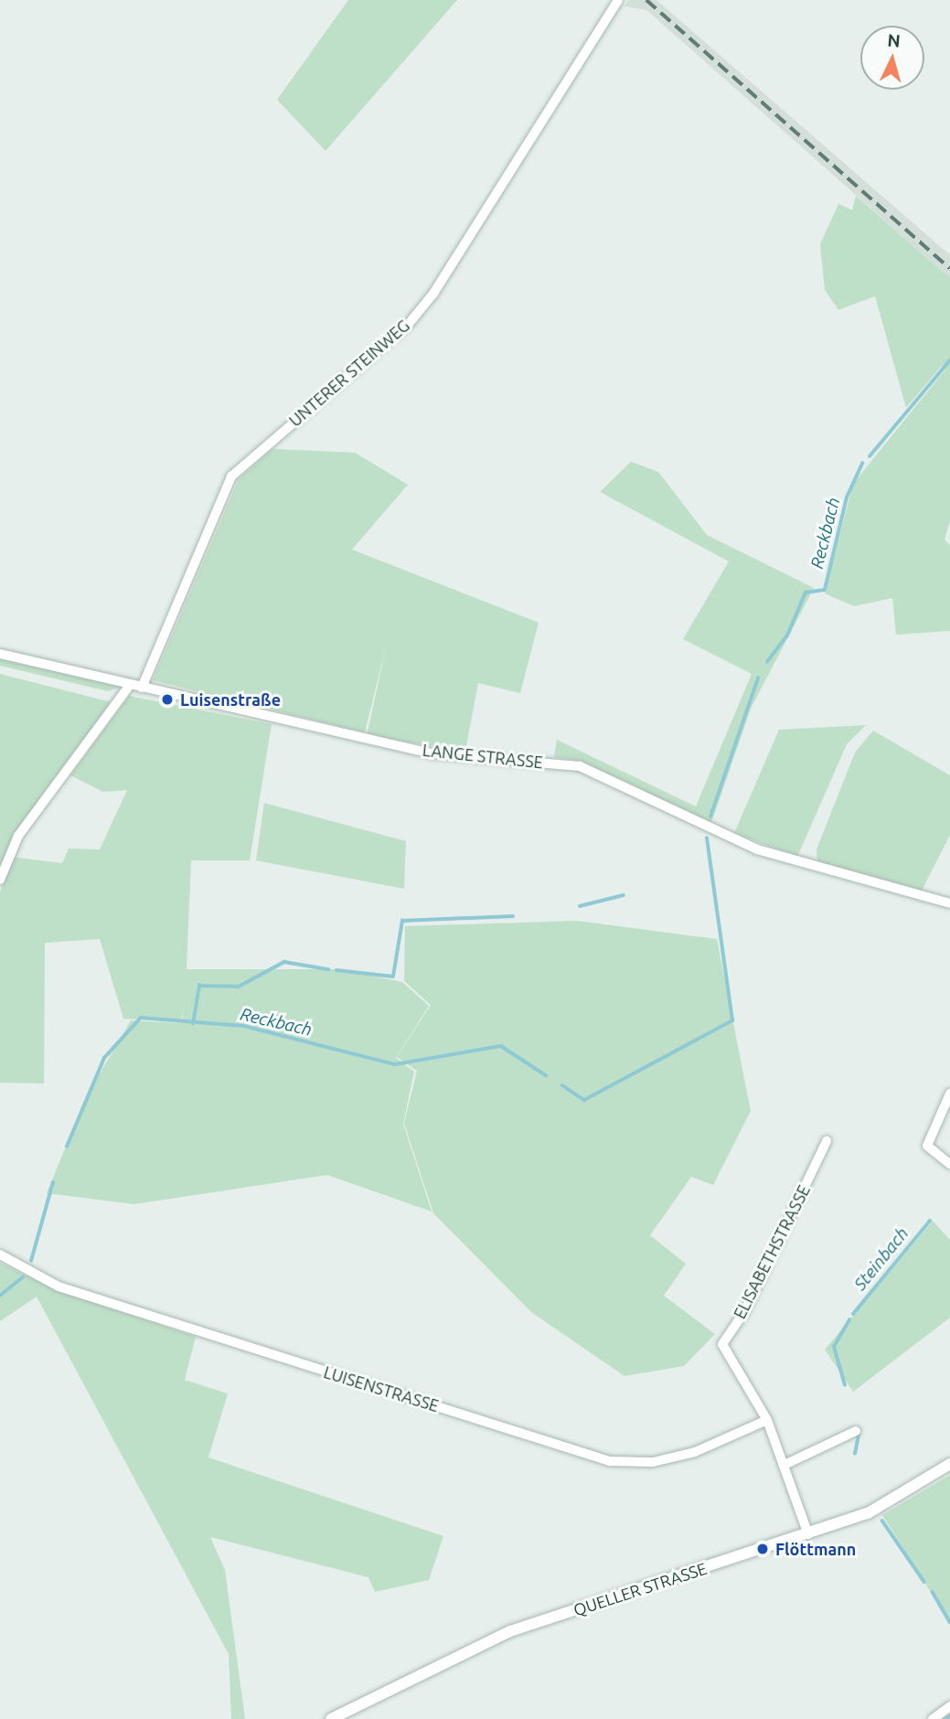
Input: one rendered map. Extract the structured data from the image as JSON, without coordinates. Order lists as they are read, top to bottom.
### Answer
{
  "streets": {
    "street": [
      "UNTERER STEINWEG",
      "LANGE STRASSE",
      "ELISABETHSTRASSE",
      "LUISENSTRASSE",
      "QUELLER STRASSE"
    ]
  },
  "crossings": [
    ["UNTERER STEINWEG", "LANGE STRASSE"],
    ["ELISABETHSTRASSE", "LUISENSTRASSE"],
    ["ELISABETHSTRASSE", "QUELLER STRASSE"]
  ],
  "water": ["Reckbach", "Steinbach"],
  "places": ["Luisenstraße", "Flöttmann"],
  "north": "top"
}
